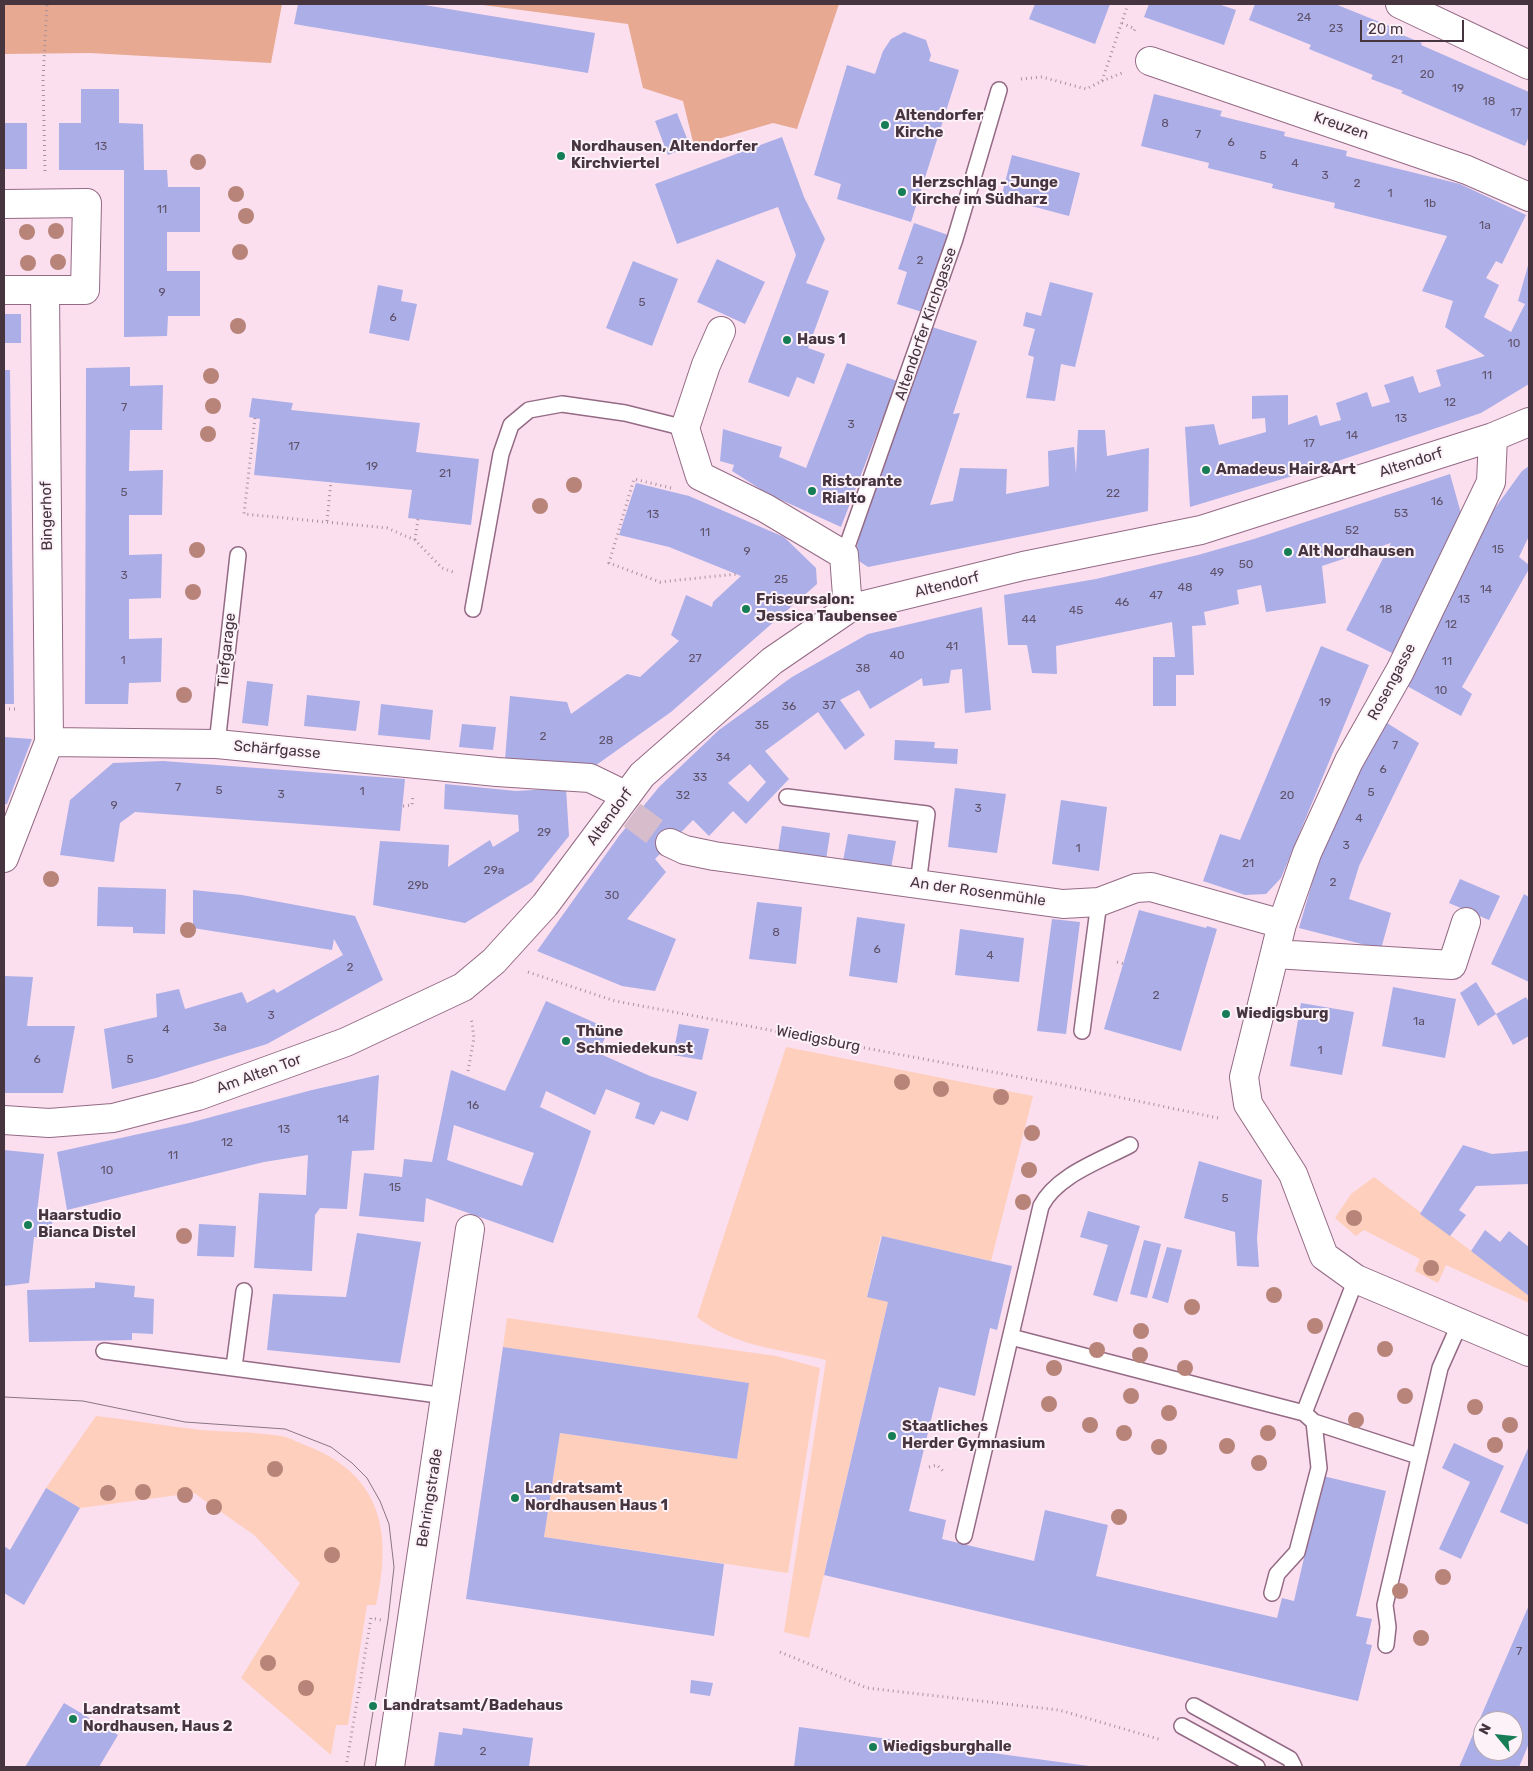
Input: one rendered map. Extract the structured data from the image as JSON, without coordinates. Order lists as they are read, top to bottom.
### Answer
{
  "streets": {
    "street": [
      "Kreuzen",
      "Altendorfer Kirchgasse",
      "Altendorf",
      "Bingerhof",
      "Rosengasse",
      "Schärfgasse",
      "An der Rosenmühle",
      "Am Alten Tor",
      "Behringstraße"
    ],
    "lane": ["Tiefgarage"],
    "path": ["Wiedigsburg"]
  },
  "crossings": [
    ["Altendorfer Kirchgasse", "Altendorf"],
    ["Altendorf", "Rosengasse"],
    ["Altendorf", "Schärfgasse"],
    ["Altendorf", "Wiedigsburg"],
    ["Altendorf", "Am Alten Tor"],
    ["Bingerhof", "Schärfgasse"],
    ["Tiefgarage", "Schärfgasse"],
    ["Rosengasse", "An der Rosenmühle"],
    ["Wiedigsburg", "Am Alten Tor"]
  ],
  "places": [
    "Altendorfer Kirche",
    "Nordhausen, Altendorfer Kirchviertel",
    "Herzschlag - Junge Kirche im Südharz",
    "Haus 1",
    "Amadeus Hair&Art",
    "Ristorante Rialto",
    "Alt Nordhausen",
    "Friseursalon: Jessica Taubensee",
    "Wiedigsburg",
    "Thüne Schmiedekunst",
    "Haarstudio Bianca Distel",
    "Staatliches Herder Gymnasium",
    "Landratsamt Nordhausen Haus 1",
    "Landratsamt/Badehaus",
    "Landratsamt Nordhausen, Haus 2",
    "Wiedigsburghalle"
  ],
  "house_numbers": [
    "24",
    "23",
    "21",
    "20",
    "19",
    "18",
    "17",
    "8",
    "7",
    "6",
    "13",
    "5",
    "4",
    "3",
    "2",
    "1",
    "1b",
    "11",
    "1a",
    "2",
    "9",
    "5",
    "6",
    "10",
    "11",
    "12",
    "7",
    "13",
    "3",
    "14",
    "17",
    "17",
    "19",
    "21",
    "5",
    "22",
    "16",
    "53",
    "13",
    "52",
    "11",
    "15",
    "9",
    "50",
    "49",
    "3",
    "25",
    "48",
    "14",
    "47",
    "13",
    "46",
    "18",
    "45",
    "44",
    "12",
    "41",
    "40",
    "27",
    "1",
    "11",
    "38",
    "10",
    "19",
    "37",
    "36",
    "35",
    "2",
    "28",
    "7",
    "34",
    "6",
    "33",
    "7",
    "5",
    "1",
    "5",
    "3",
    "32",
    "20",
    "9",
    "3",
    "4",
    "29",
    "3",
    "1",
    "21",
    "29a",
    "2",
    "29b",
    "30",
    "8",
    "6",
    "4",
    "2",
    "2",
    "3",
    "1a",
    "3a",
    "4",
    "1",
    "6",
    "5",
    "16",
    "14",
    "13",
    "12",
    "11",
    "10",
    "15",
    "5",
    "7",
    "2"
  ],
  "scale_bar": "20 m",
  "north": "top left"
}
